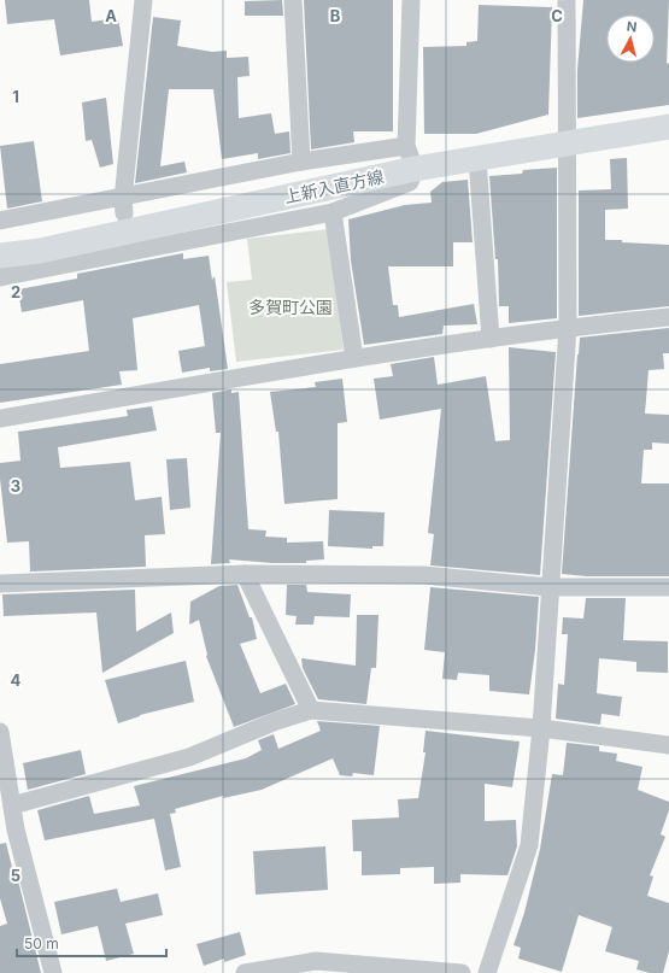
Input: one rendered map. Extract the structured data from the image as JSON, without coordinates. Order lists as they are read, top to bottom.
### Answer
{
  "streets": {
    "main road": ["上新入直方線"]
  },
  "parks": ["多賀町公園"],
  "scale_bar": "50 m",
  "north": "top",
  "grid": {
    "columns": ["A", "B", "C"],
    "rows": [
      "1",
      "2",
      "3",
      "4",
      "5"
    ]
  }
}
